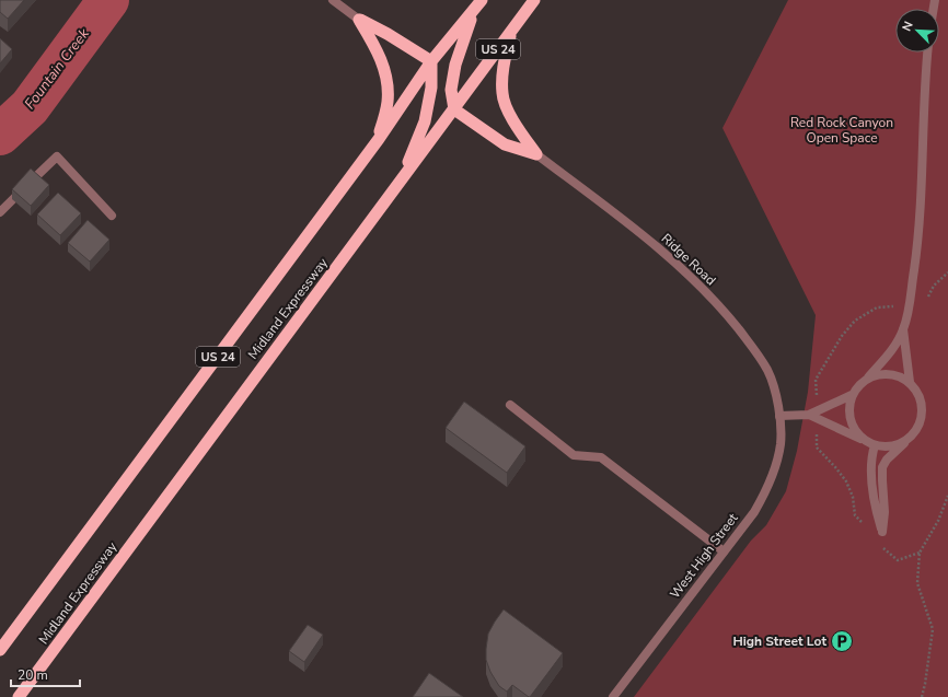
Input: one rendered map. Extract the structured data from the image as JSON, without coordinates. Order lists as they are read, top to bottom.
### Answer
{
  "streets": {
    "highway": ["US 24", "Midland Expressway"],
    "street": ["Ridge Road", "West High Street"]
  },
  "crossings": [
    ["Ridge Road", "West High Street"]
  ],
  "water": ["Fountain Creek"],
  "parks": ["Red Rock Canyon Open Space"],
  "places": {
    "parking": ["High Street Lot"]
  },
  "scale_bar": "20 m",
  "north": "top left"
}
